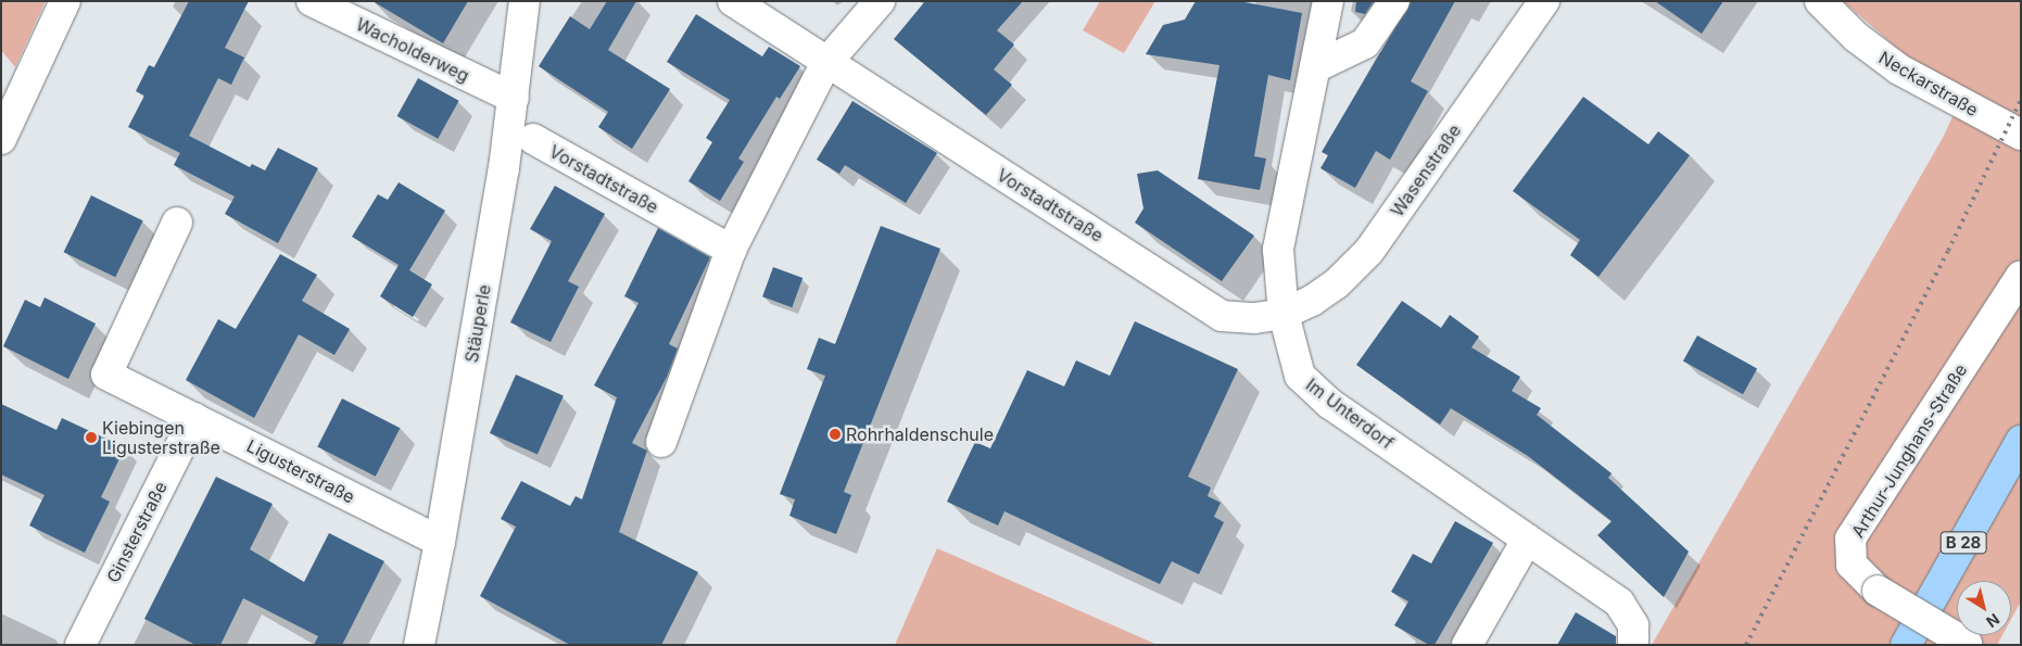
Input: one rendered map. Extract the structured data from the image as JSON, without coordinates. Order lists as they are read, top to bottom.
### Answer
{
  "streets": {
    "main road": ["B 28"],
    "street": [
      "Wacholderweg",
      "Neckarstraße",
      "Wasenstraße",
      "Vorstadtstraße",
      "Stäuperle",
      "Im Unterdorf",
      "Arthur-Junghans-Straße",
      "Ligusterstraße",
      "Ginsterstraße"
    ]
  },
  "crossings": [
    ["Wacholderweg", "Stäuperle"],
    ["Wasenstraße", "Vorstadtstraße"],
    ["Wasenstraße", "Im Unterdorf"],
    ["Vorstadtstraße", "Im Unterdorf"],
    ["Stäuperle", "Ligusterstraße"],
    ["Ligusterstraße", "Ginsterstraße"]
  ],
  "places": ["Rohrhaldenschule", "Kiebingen Ligusterstraße"],
  "north": "bottom right"
}
